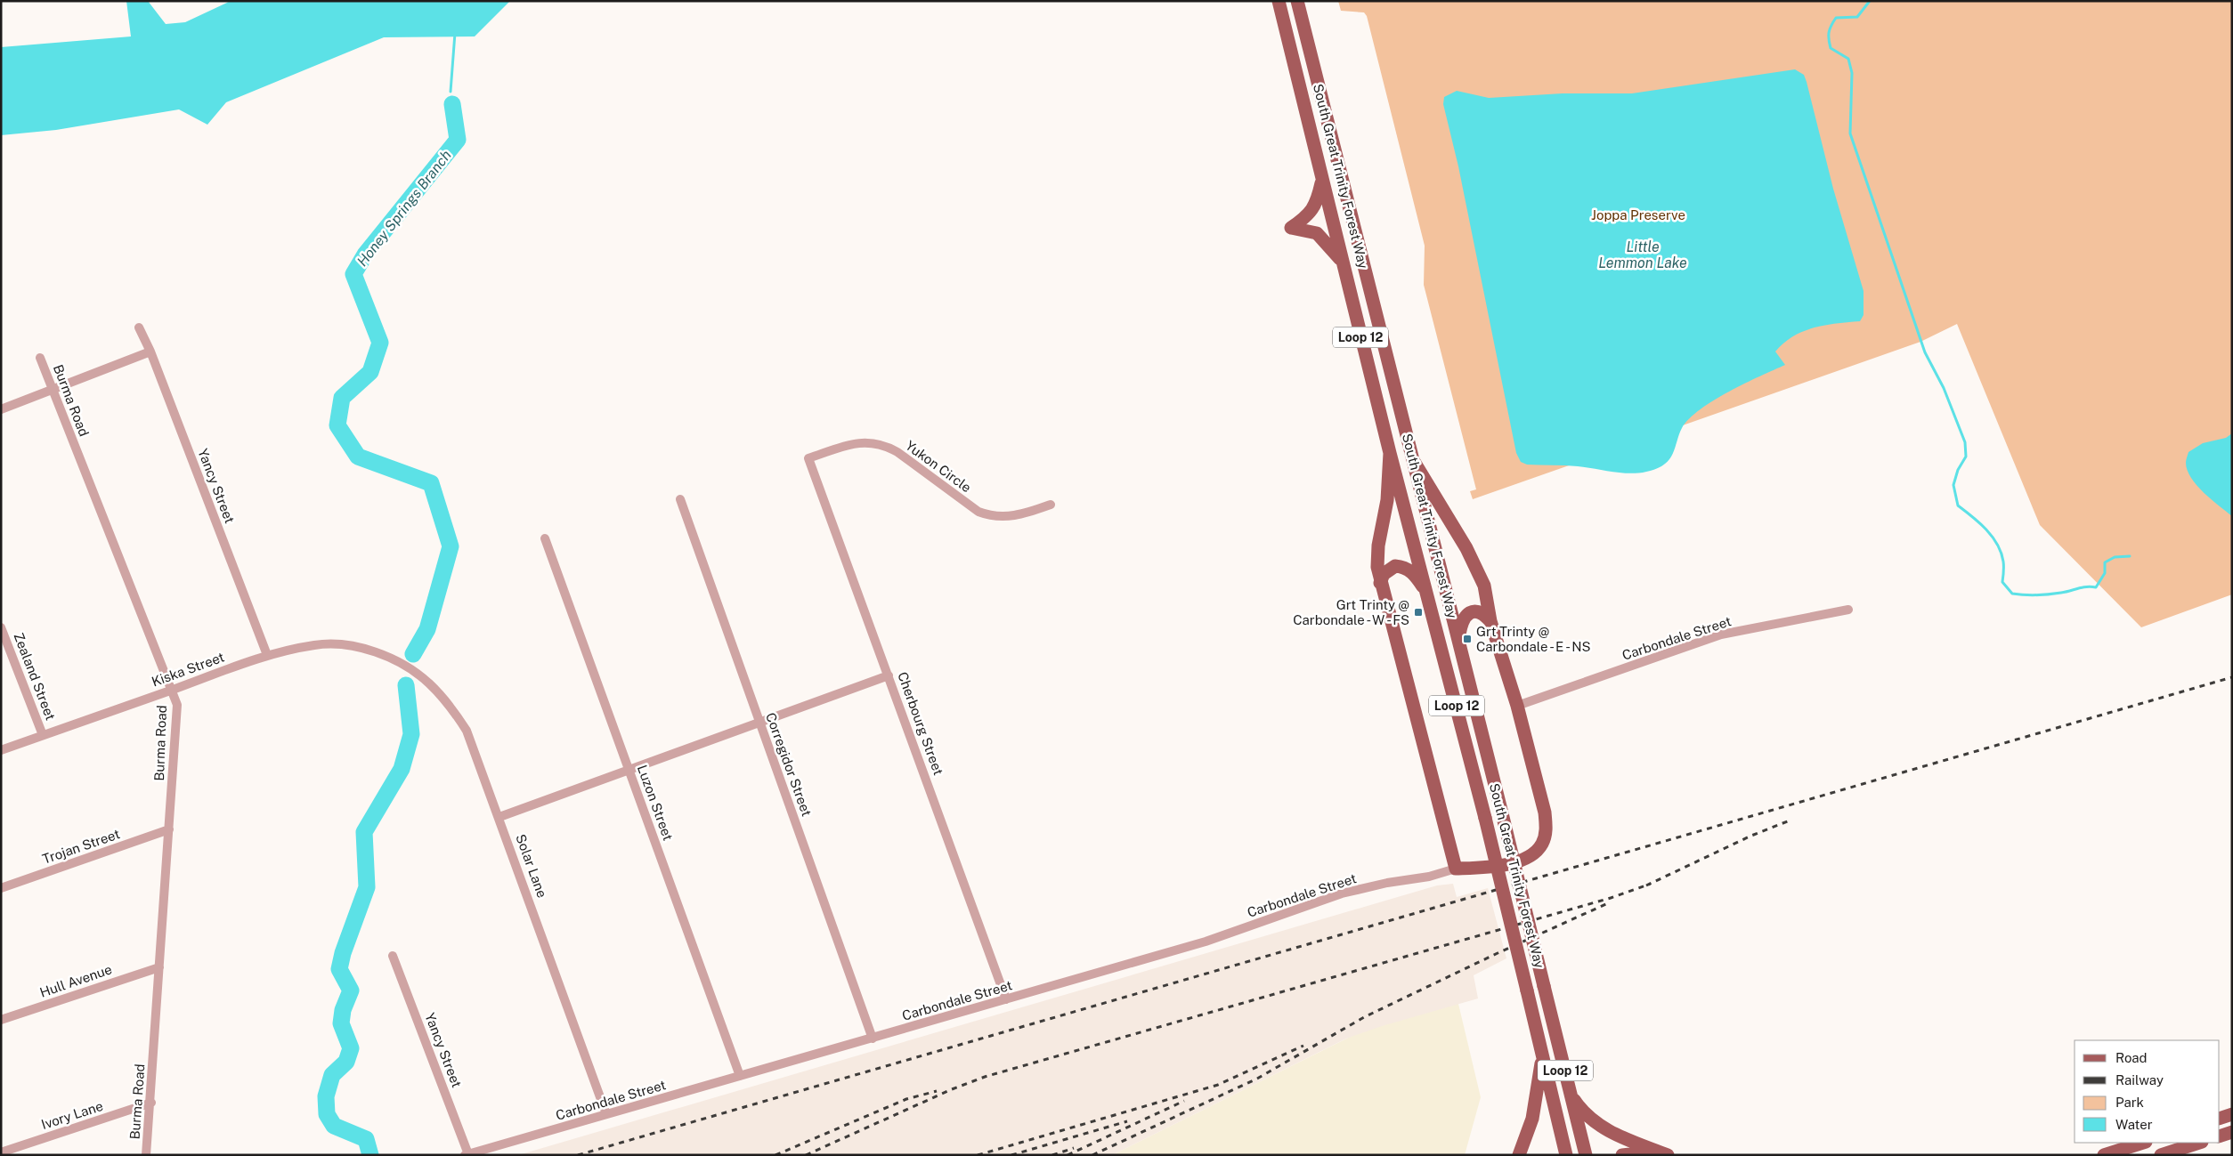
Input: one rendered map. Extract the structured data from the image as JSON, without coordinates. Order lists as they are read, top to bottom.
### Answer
{
  "streets": {
    "main road": ["South Great Trinity Forest Way", "Loop 12"],
    "street": [
      "Burma Road",
      "Yukon Circle",
      "Yancy Street",
      "Carbondale Street",
      "Kiska Street",
      "Zealand Street",
      "Cherbourg Street",
      "Corregidor Street",
      "Luzon Street",
      "Trojan Street",
      "Solar Lane",
      "Hull Avenue",
      "Ivory Lane"
    ]
  },
  "crossings": [
    ["Burma Road", "Kiska Street"],
    ["Burma Road", "Trojan Street"],
    ["Burma Road", "Hull Avenue"],
    ["Burma Road", "Ivory Lane"],
    ["Yukon Circle", "Cherbourg Street"],
    ["Yancy Street", "Carbondale Street"],
    ["Yancy Street", "Kiska Street"],
    ["Carbondale Street", "Cherbourg Street"],
    ["Carbondale Street", "Corregidor Street"],
    ["Carbondale Street", "Luzon Street"],
    ["Carbondale Street", "Solar Lane"],
    ["Kiska Street", "Zealand Street"],
    ["Kiska Street", "Solar Lane"]
  ],
  "water": ["Honey Springs Branch", "Little Lemmon Lake"],
  "parks": ["Joppa Preserve"],
  "places": {
    "transit": ["Grt Trinty @ Carbondale - W - FS", "Grt Trinty @ Carbondale - E - NS"]
  },
  "legend": [
    "Road",
    "Railway",
    "Park",
    "Water"
  ]
}
